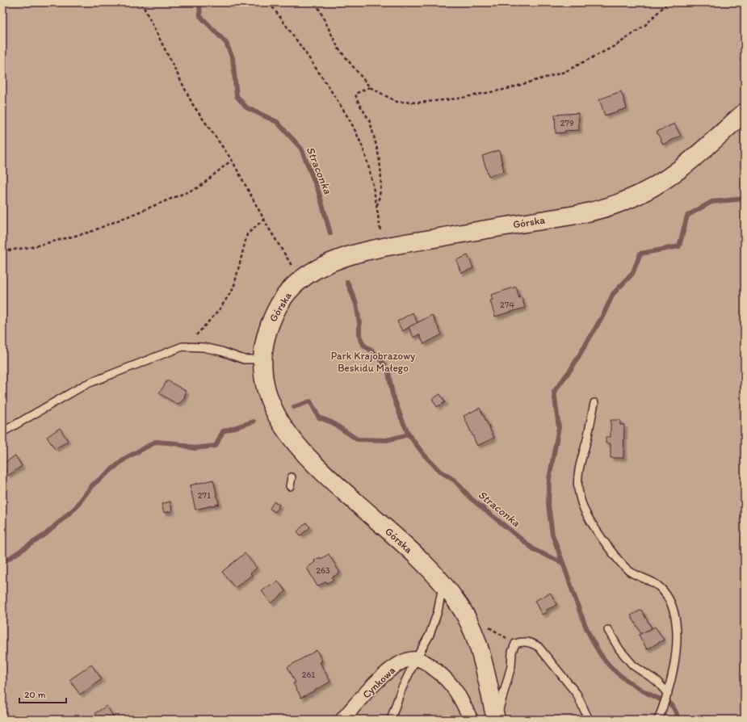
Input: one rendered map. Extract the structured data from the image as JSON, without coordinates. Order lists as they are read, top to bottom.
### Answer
{
  "streets": {
    "street": ["Górska", "Cynkowa"]
  },
  "water": ["Straconka"],
  "parks": ["Park Krajobrazowy Beskidu Małego"],
  "house_numbers": [
    "279",
    "274",
    "271",
    "263",
    "261"
  ],
  "scale_bar": "20 m"
}
